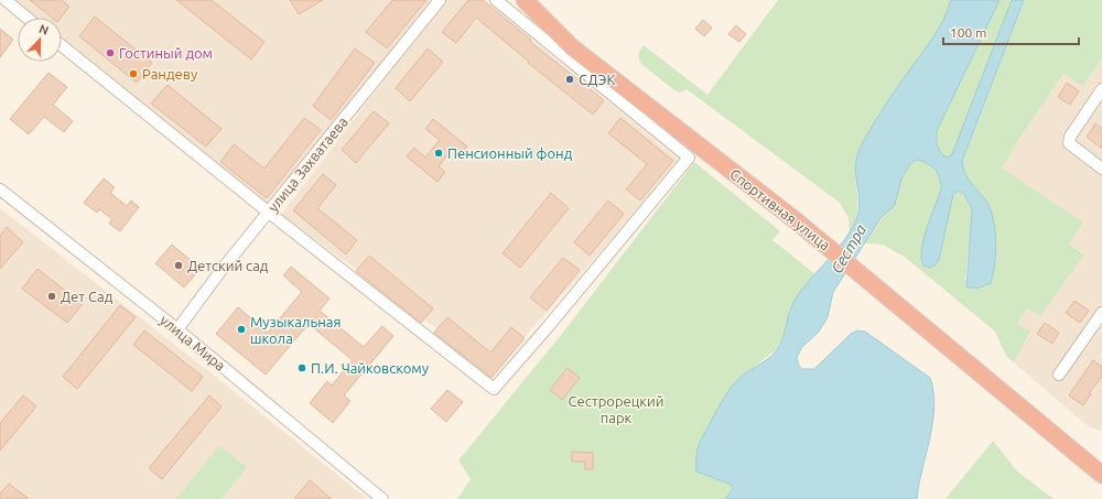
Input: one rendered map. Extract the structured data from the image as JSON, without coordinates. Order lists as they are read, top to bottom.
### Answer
{
  "streets": {
    "highway": ["Спортивная улица"],
    "street": ["улица Захватаева", "улица Мира"]
  },
  "crossings": [
    ["улица Захватаева", "улица Мира"]
  ],
  "water": ["Сестра"],
  "parks": ["Сестрорецкий парк"],
  "places": [
    "Гостиный дом",
    "Рандеву",
    "СДЭК",
    "Пенсионный фонд",
    "Детский сад",
    "Дет Сад",
    "Музыкальная школа",
    "П.И. Чайковскому"
  ],
  "scale_bar": "100 m",
  "north": "top"
}
